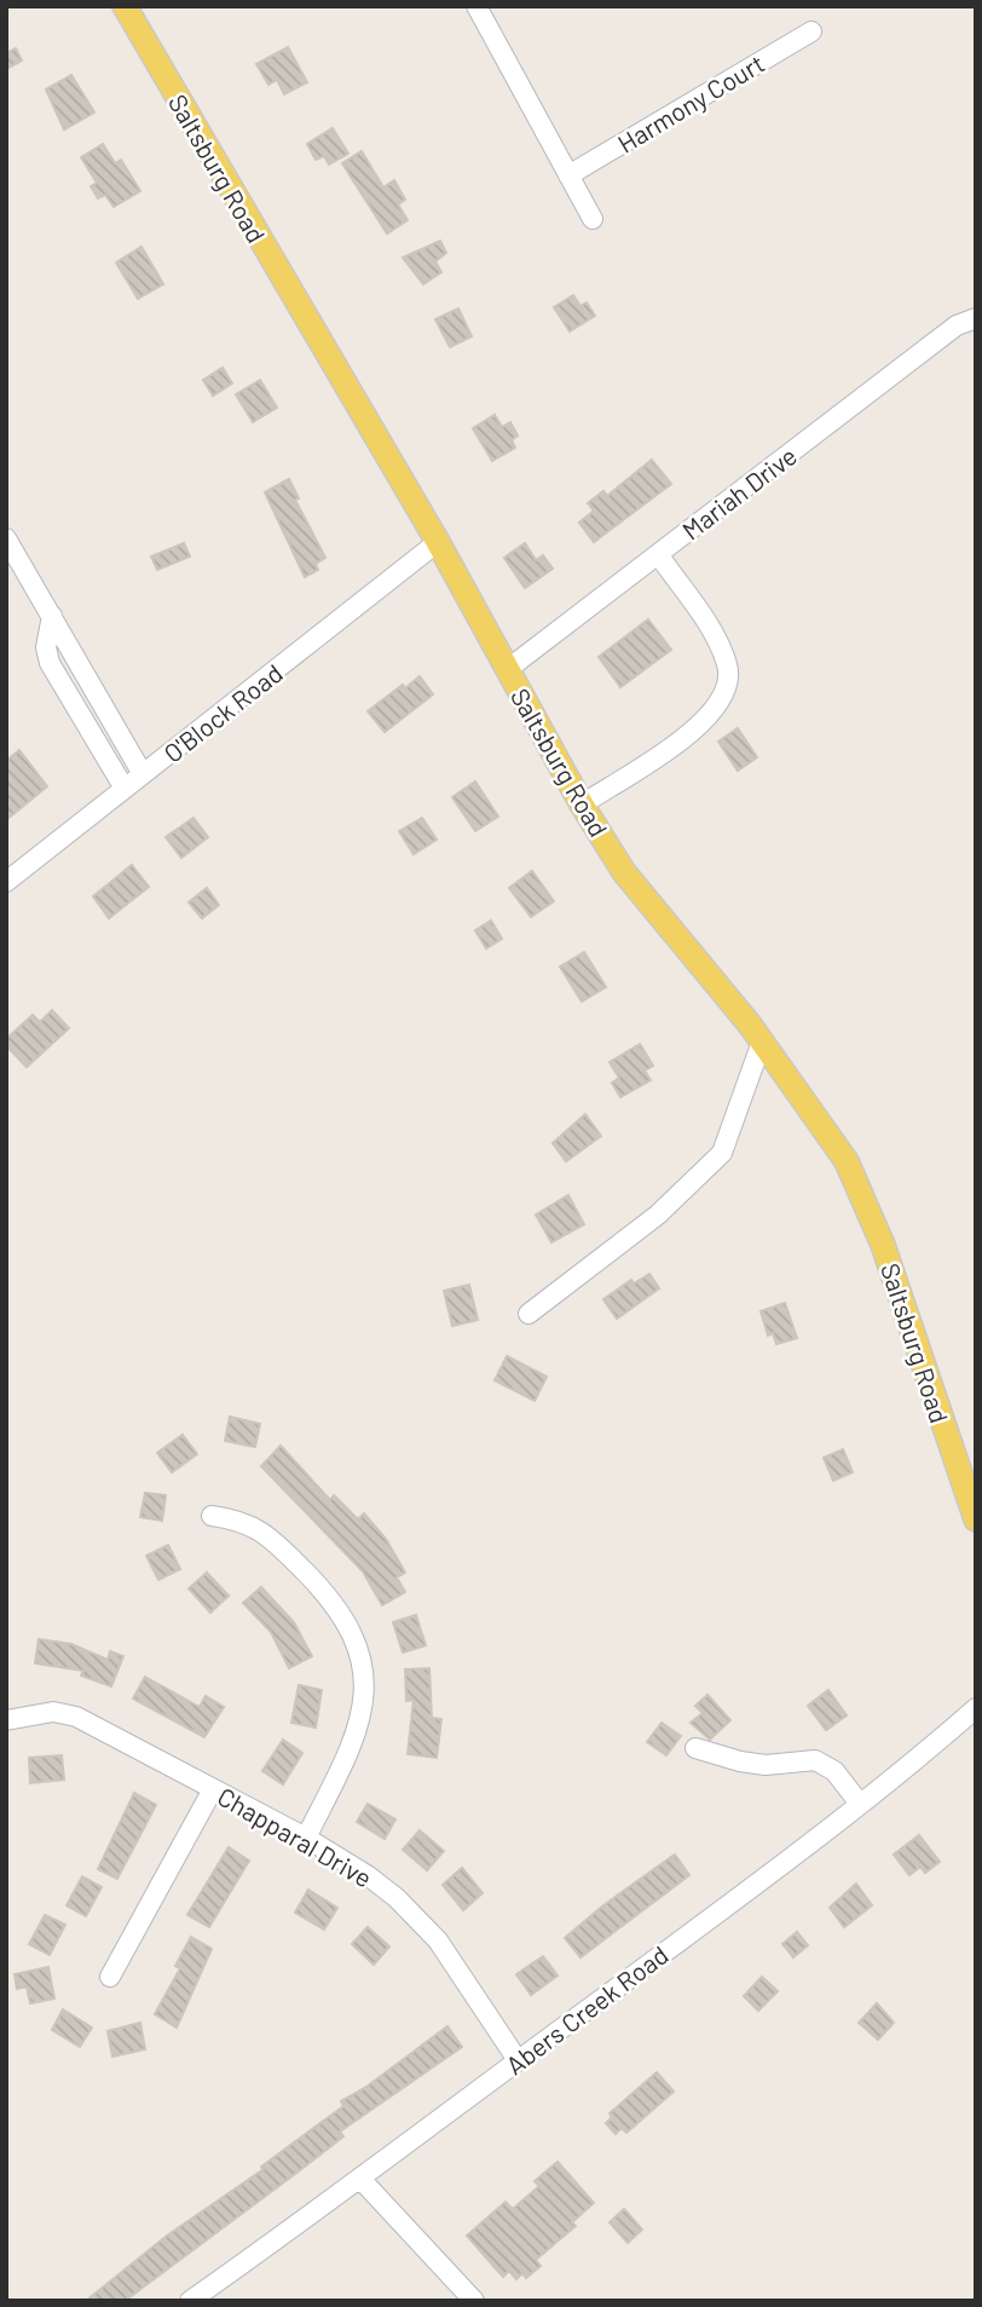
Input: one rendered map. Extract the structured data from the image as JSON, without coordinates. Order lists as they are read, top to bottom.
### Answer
{
  "streets": {
    "main road": ["Saltsburg Road"],
    "street": [
      "Harmony Court",
      "Mariah Drive",
      "O'Block Road",
      "Chapparal Drive",
      "Abers Creek Road"
    ]
  },
  "crossings": [
    ["Saltsburg Road", "Mariah Drive"],
    ["Saltsburg Road", "O'Block Road"],
    ["Chapparal Drive", "Abers Creek Road"]
  ]
}
